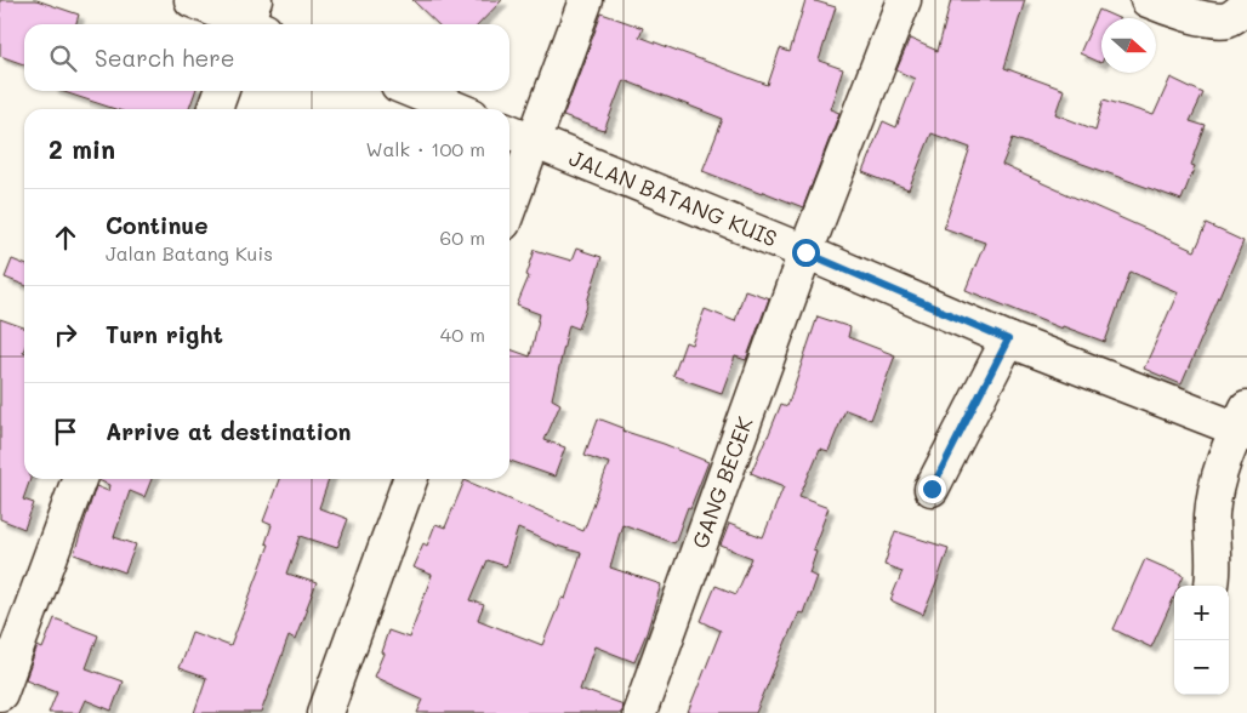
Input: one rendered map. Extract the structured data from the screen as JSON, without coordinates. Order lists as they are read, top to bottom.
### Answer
{
  "streets": {
    "street": ["JALAN BATANG KUIS", "GANG BECEK"]
  },
  "crossings": [
    ["JALAN BATANG KUIS", "GANG BECEK"]
  ],
  "north": "right",
  "page": {
    "search": "Search here",
    "heading": ["2 min", "Walk · 100 m"],
    "list": [
      ["Continue", "Jalan Batang Kuis", "60 m"],
      ["Turn right", "40 m"],
      "Arrive at destination"
    ],
    "map_buttons": ["+", "−"]
  }
}
